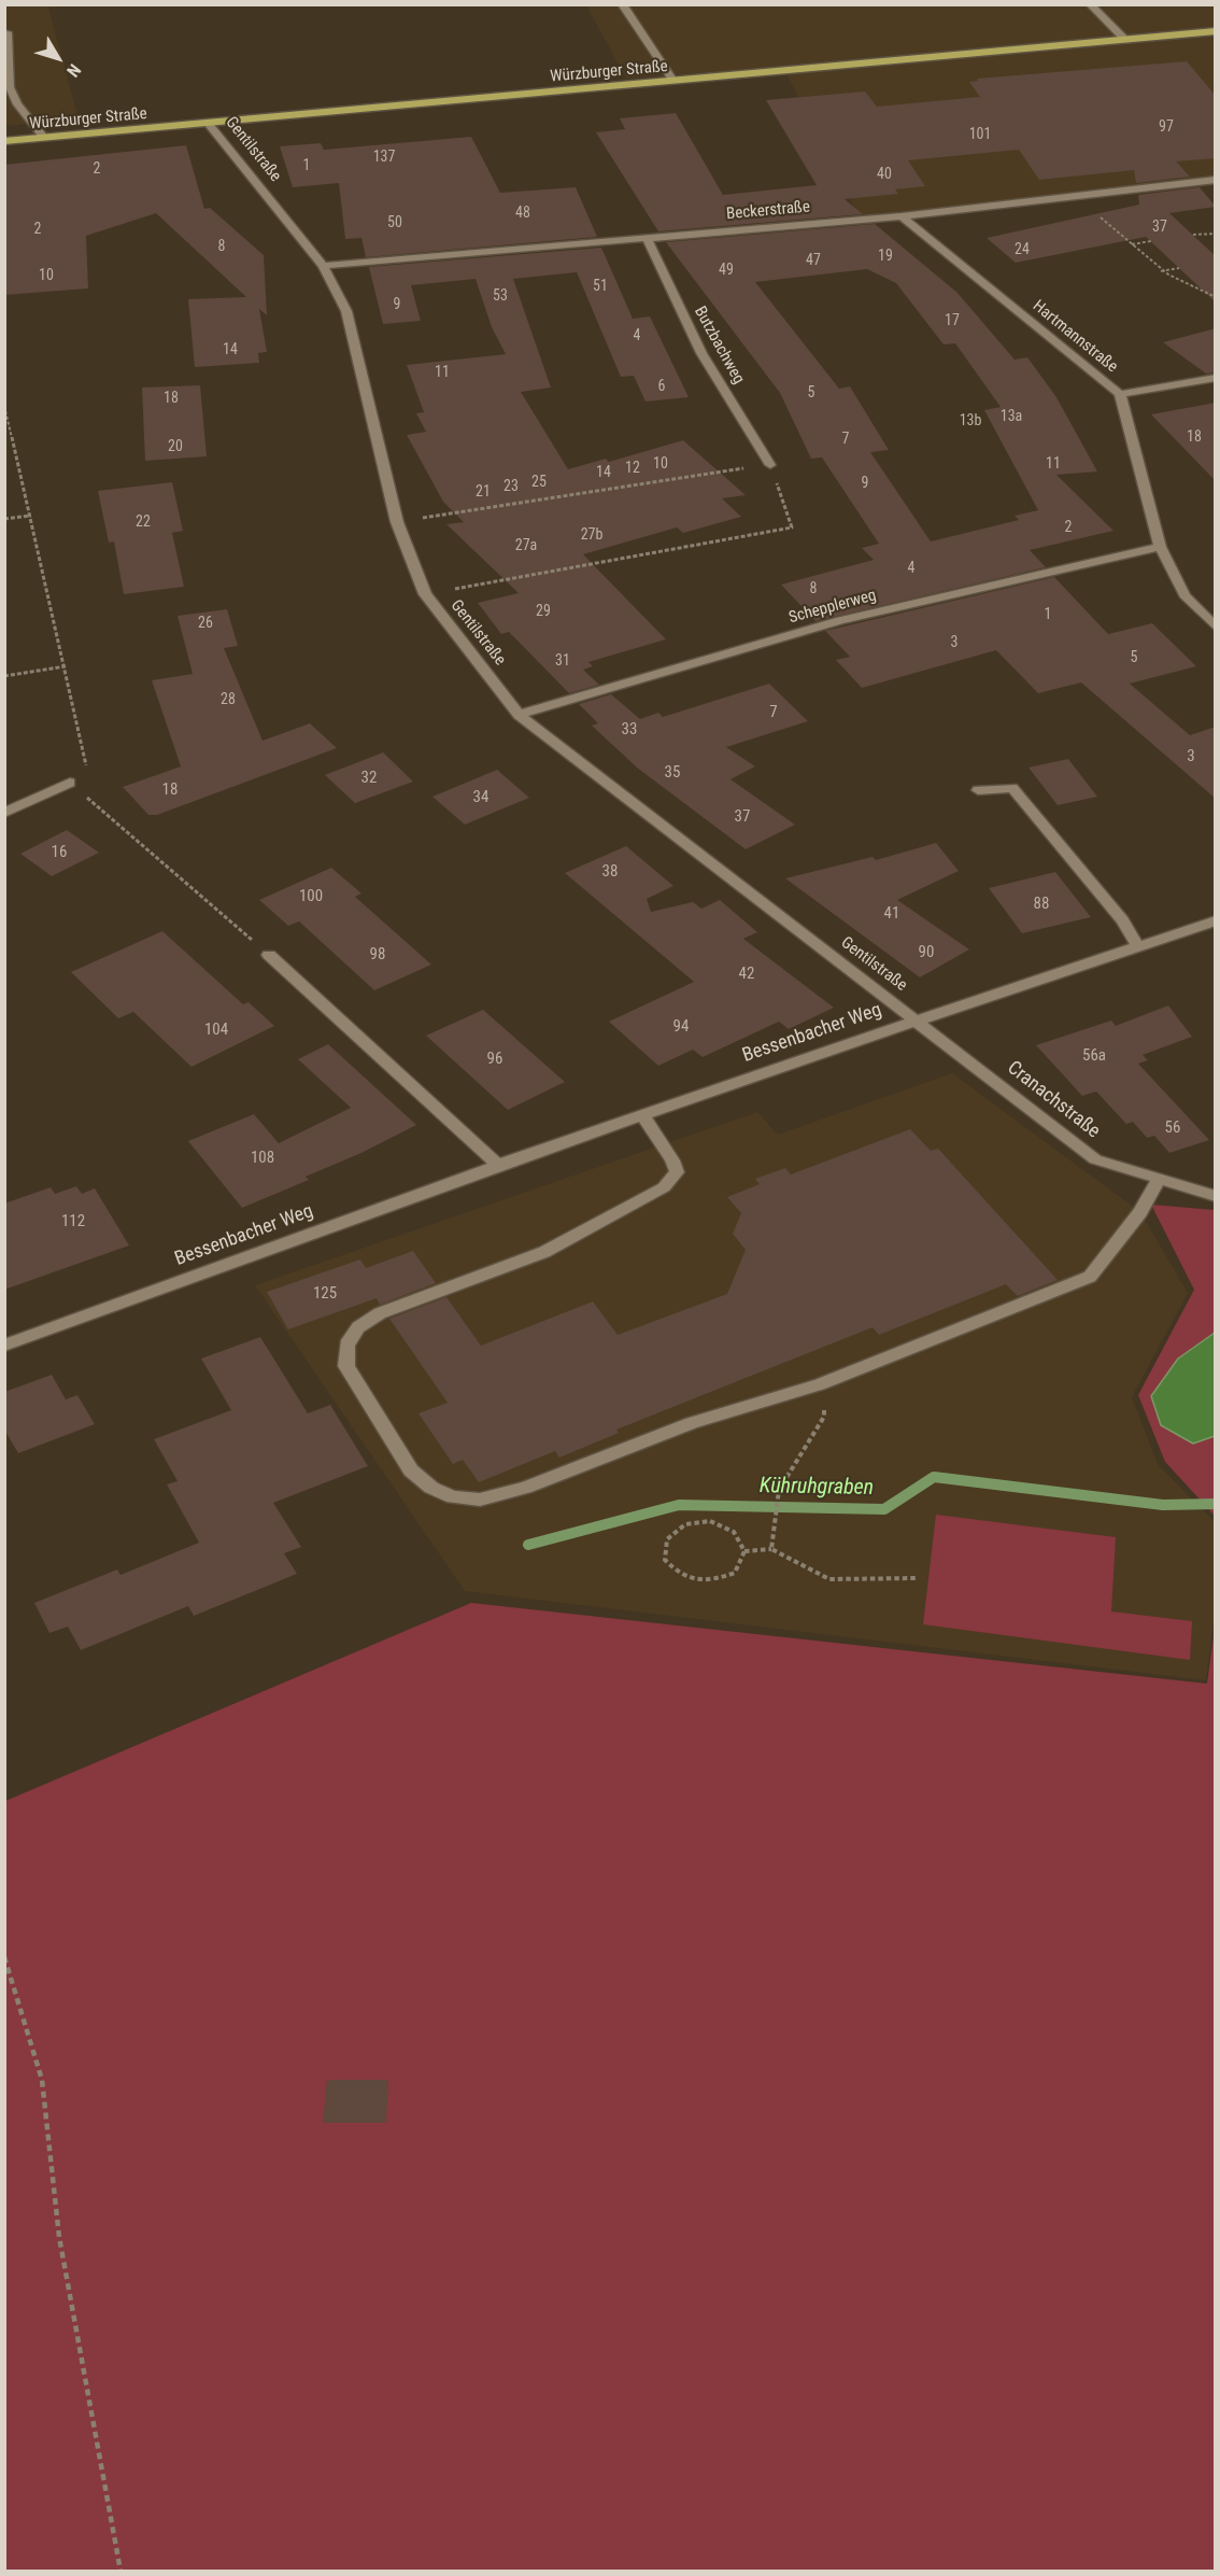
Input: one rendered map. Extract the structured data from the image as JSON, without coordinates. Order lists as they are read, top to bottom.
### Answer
{
  "streets": {
    "main road": ["Würzburger Straße"],
    "street": [
      "Gentilstraße",
      "Beckerstraße",
      "Hartmannstraße",
      "Butzbachweg",
      "Schepplerweg",
      "Bessenbacher Weg",
      "Cranachstraße"
    ]
  },
  "crossings": [
    ["Würzburger Straße", "Gentilstraße"],
    ["Gentilstraße", "Beckerstraße"],
    ["Gentilstraße", "Schepplerweg"],
    ["Gentilstraße", "Bessenbacher Weg"],
    ["Gentilstraße", "Cranachstraße"],
    ["Beckerstraße", "Hartmannstraße"],
    ["Beckerstraße", "Butzbachweg"],
    ["Hartmannstraße", "Schepplerweg"],
    ["Bessenbacher Weg", "Cranachstraße"]
  ],
  "water": ["Kühruhgraben"],
  "house_numbers": [
    "97",
    "101",
    "137",
    "1",
    "2",
    "40",
    "48",
    "50",
    "37",
    "2",
    "8",
    "24",
    "19",
    "47",
    "49",
    "10",
    "51",
    "53",
    "9",
    "17",
    "4",
    "14",
    "11",
    "6",
    "5",
    "18",
    "13a",
    "13b",
    "18",
    "7",
    "20",
    "10",
    "11",
    "12",
    "14",
    "25",
    "9",
    "23",
    "21",
    "22",
    "2",
    "27b",
    "27a",
    "4",
    "8",
    "29",
    "1",
    "26",
    "3",
    "5",
    "31",
    "28",
    "7",
    "33",
    "3",
    "35",
    "32",
    "18",
    "34",
    "37",
    "16",
    "38",
    "100",
    "88",
    "41",
    "90",
    "98",
    "42",
    "94",
    "104",
    "56a",
    "96",
    "56",
    "108",
    "112",
    "125"
  ],
  "north": "bottom right"
}
